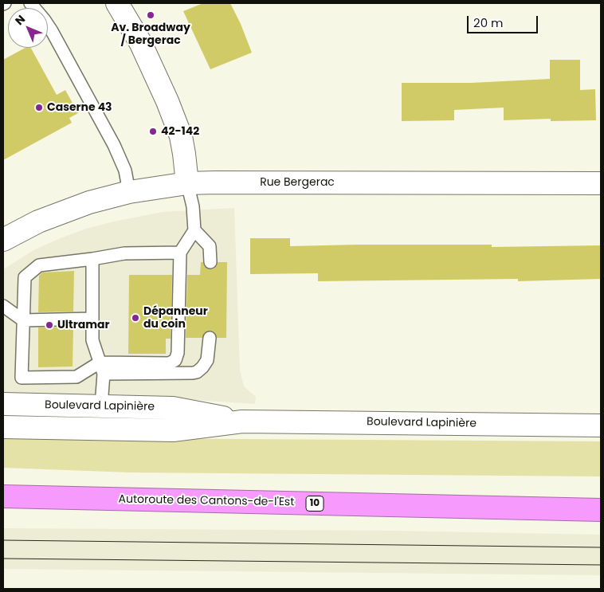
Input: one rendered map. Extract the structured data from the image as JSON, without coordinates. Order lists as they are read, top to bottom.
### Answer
{
  "streets": {
    "highway": ["Autoroute des Cantons-de-l'Est", "10"],
    "main road": ["Rue Bergerac", "Boulevard Lapinière"]
  },
  "places": [
    "Av. Broadway / Bergerac",
    "Caserne 43",
    "42-142",
    "Dépanneur du coin",
    "Ultramar"
  ],
  "scale_bar": "20 m",
  "north": "top left"
}
